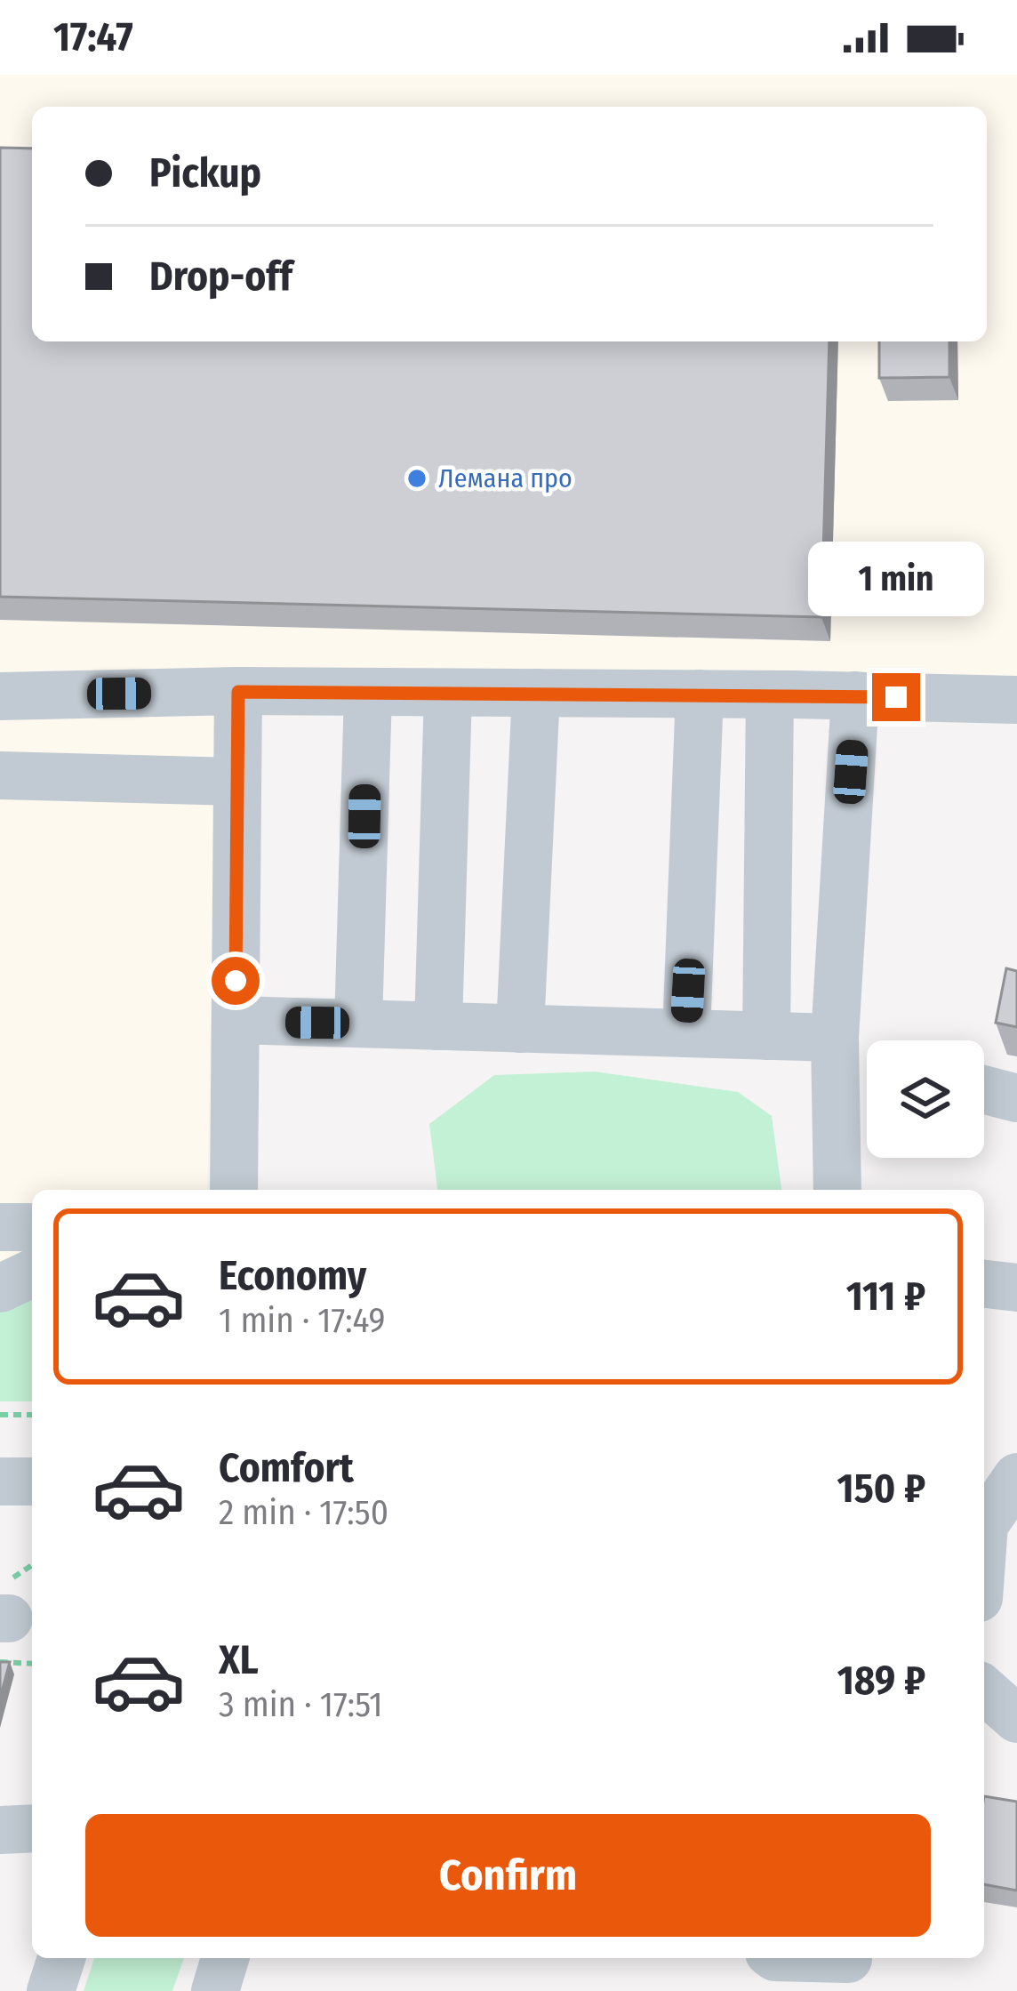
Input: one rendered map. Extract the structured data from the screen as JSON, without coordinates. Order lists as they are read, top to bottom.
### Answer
{
  "places": ["Лемана про"],
  "page": {
    "status": "17:47",
    "banner": ["Pickup", "Drop-off"],
    "bubble": "1 min",
    "list": [
      {
        "name": "Economy",
        "note": "1 min · 17:49",
        "value": "111 ₽"
      },
      {
        "name": "Comfort",
        "note": "2 min · 17:50",
        "value": "150 ₽"
      },
      {
        "name": "XL",
        "note": "3 min · 17:51",
        "value": "189 ₽"
      }
    ],
    "buttons": "Confirm"
  }
}
